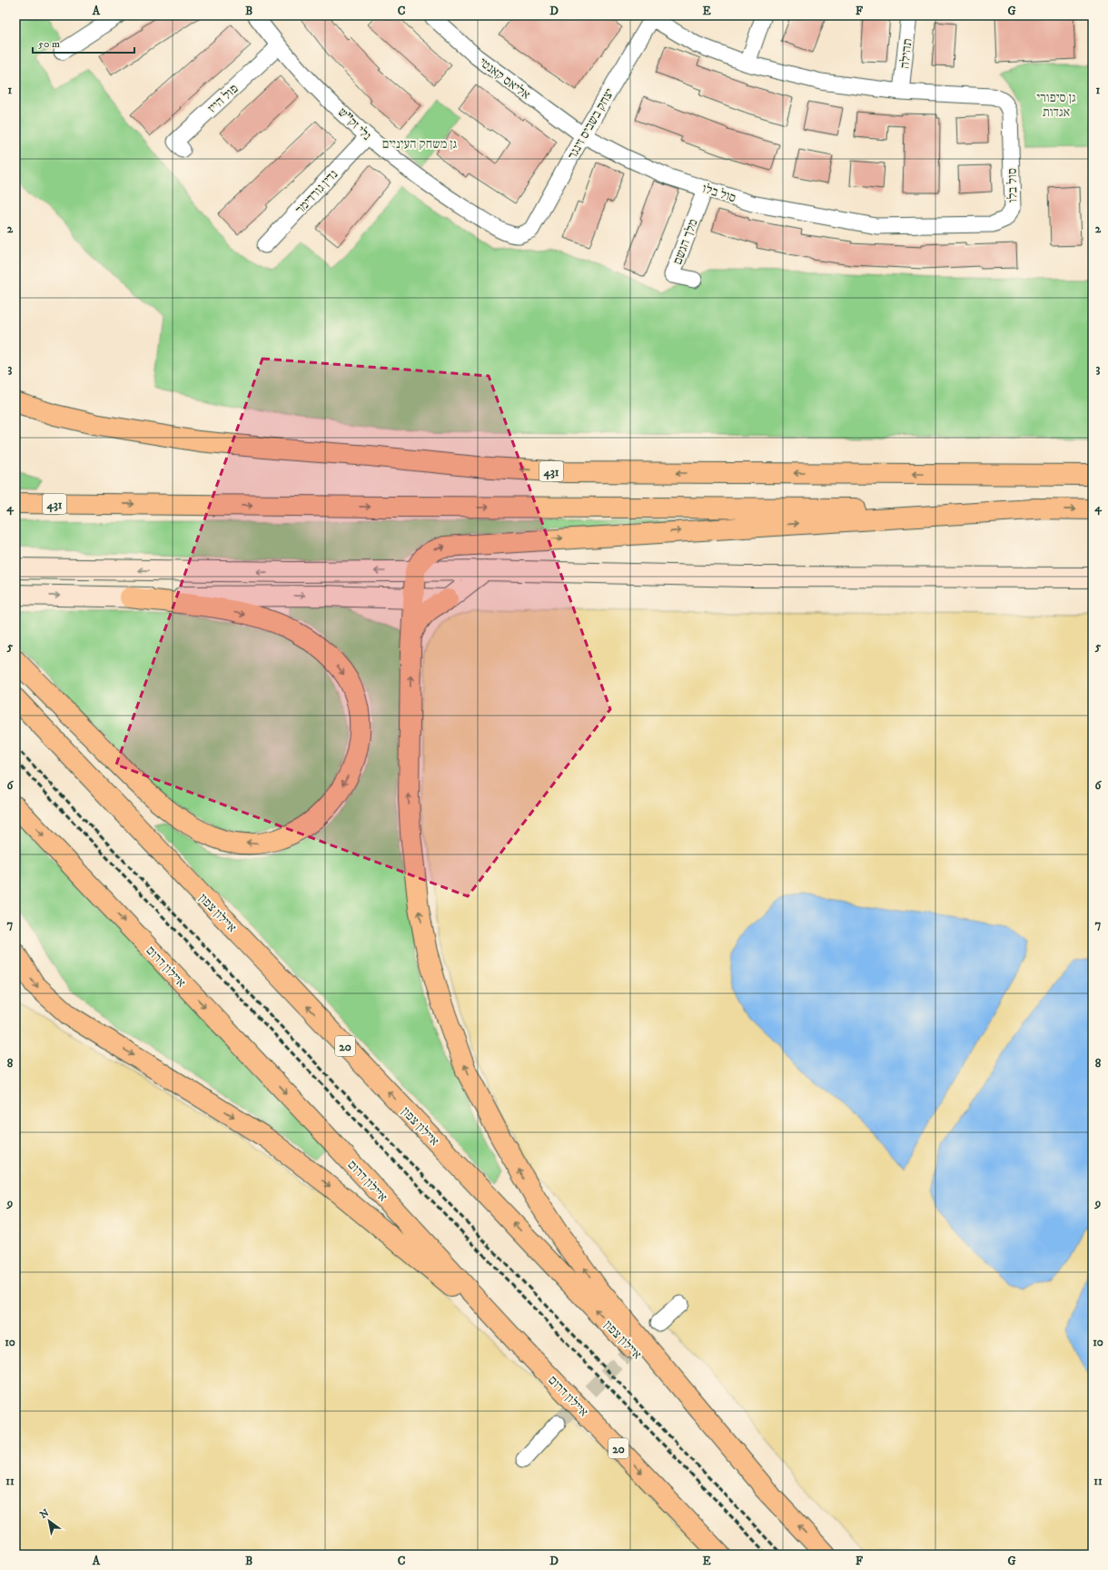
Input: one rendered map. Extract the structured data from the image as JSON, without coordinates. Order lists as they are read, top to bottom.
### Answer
{
  "streets": {
    "highway": [
      "431",
      "איילון צפון",
      "איילון דרום",
      "20"
    ],
    "street": [
      "תהילה",
      "אליאס קאנטי",
      "פול הייז",
      "נלי זק\"ש",
      "יצחק בשביס זינגר",
      "סול בלו",
      "נדין גורדימר",
      "מלך הגשם"
    ]
  },
  "crossings": [
    ["תהילה", "סול בלו"],
    ["אליאס קאנטי", "יצחק בשביס זינגר"],
    ["אליאס קאנטי", "סול בלו"],
    ["פול הייז", "נלי זק\"ש"],
    ["נלי זק\"ש", "יצחק בשביס זינגר"],
    ["נלי זק\"ש", "נדין גורדימר"],
    ["יצחק בשביס זינגר", "סול בלו"],
    ["סול בלו", "מלך הגשם"]
  ],
  "parks": ["גן סיפורי אגדות", "גן משחק העיניים"],
  "scale_bar": "50 m",
  "north": "top left",
  "grid": {
    "columns": [
      "A",
      "B",
      "C",
      "D",
      "E",
      "F",
      "G"
    ],
    "rows": [
      "1",
      "2",
      "3",
      "4",
      "5",
      "6",
      "7",
      "8",
      "9",
      "10",
      "11"
    ]
  }
}
